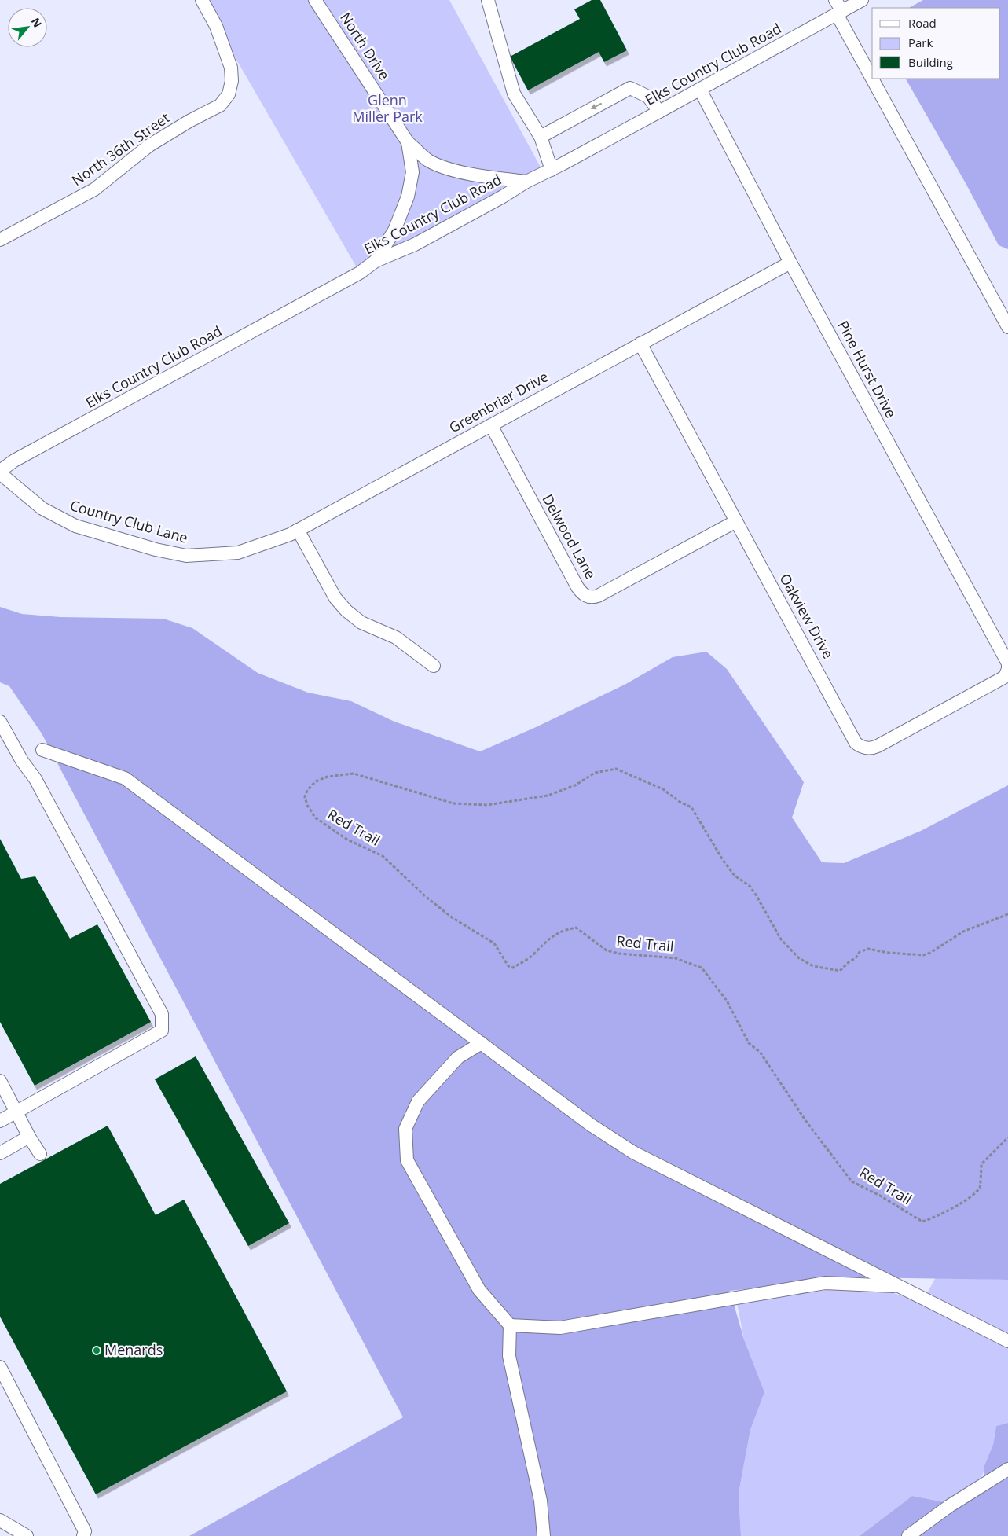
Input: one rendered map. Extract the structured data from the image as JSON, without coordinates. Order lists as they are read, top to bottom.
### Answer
{
  "streets": {
    "street": [
      "North Drive",
      "Elks Country Club Road",
      "North 36th Street",
      "Pine Hurst Drive",
      "Greenbriar Drive",
      "Country Club Lane",
      "Delwood Lane",
      "Oakview Drive"
    ],
    "path": ["Red Trail"]
  },
  "crossings": [
    ["North Drive", "Elks Country Club Road"],
    ["Elks Country Club Road", "Pine Hurst Drive"],
    ["Elks Country Club Road", "Country Club Lane"],
    ["Pine Hurst Drive", "Greenbriar Drive"],
    ["Pine Hurst Drive", "Oakview Drive"],
    ["Greenbriar Drive", "Country Club Lane"],
    ["Greenbriar Drive", "Delwood Lane"],
    ["Greenbriar Drive", "Oakview Drive"],
    ["Delwood Lane", "Oakview Drive"]
  ],
  "parks": ["Glenn Miller Park"],
  "places": ["Menards"],
  "legend": ["Road", "Park", "Building"],
  "north": "top right"
}
